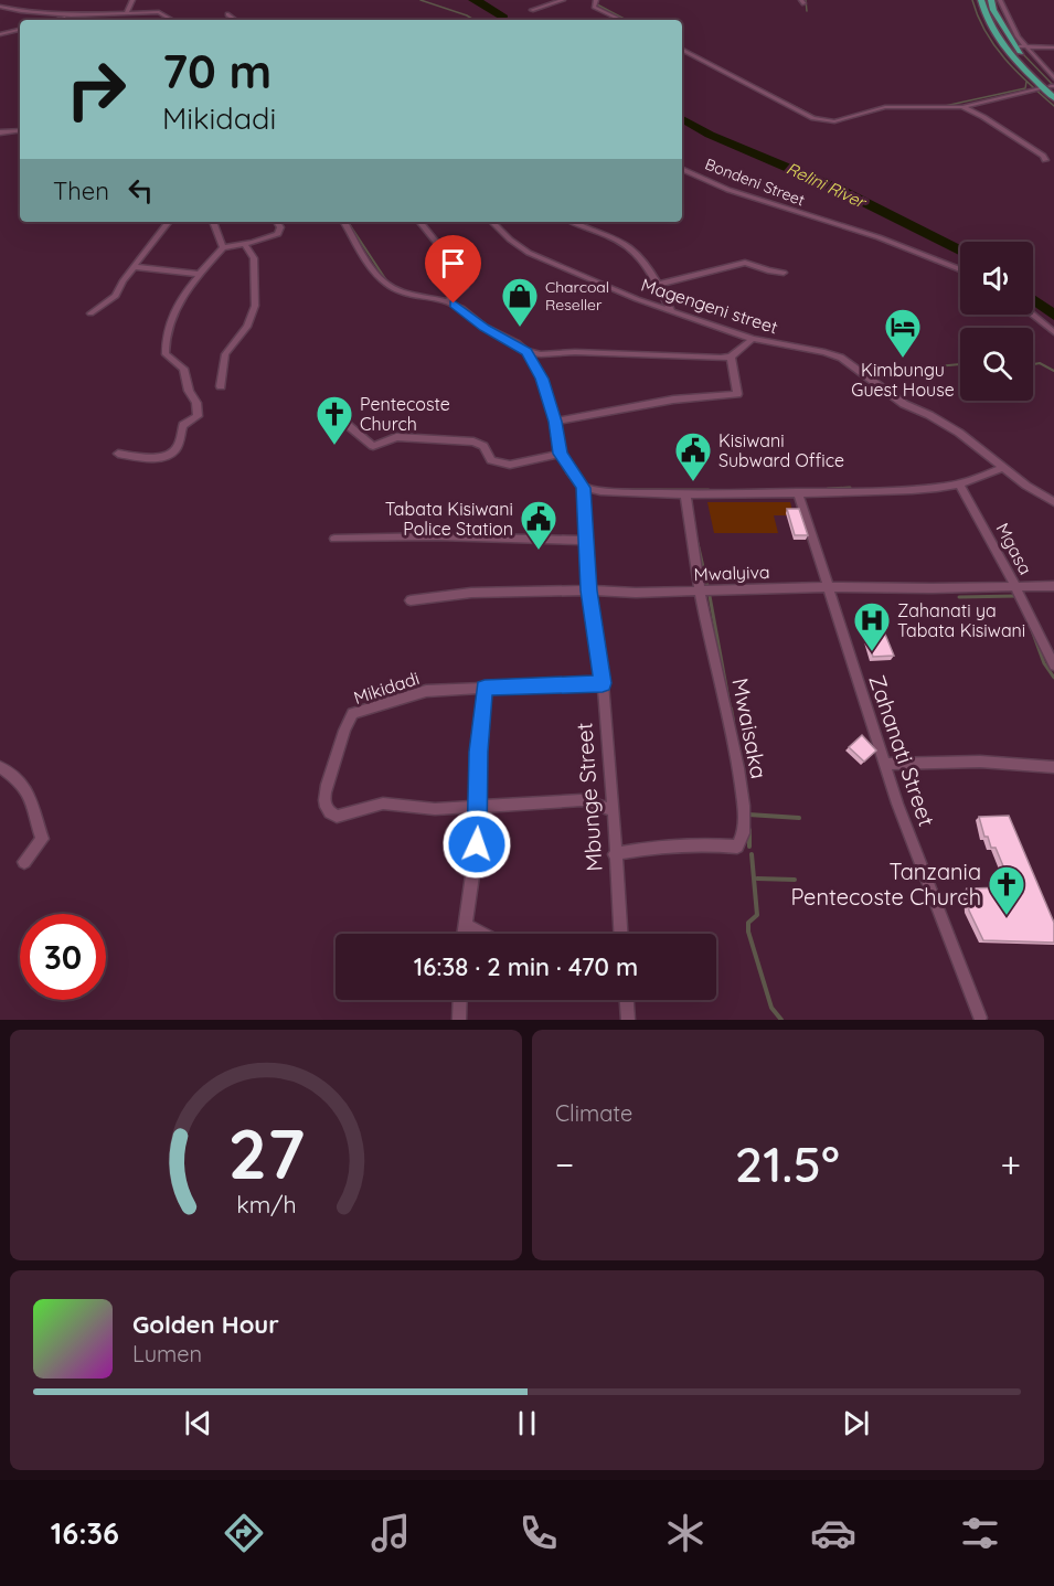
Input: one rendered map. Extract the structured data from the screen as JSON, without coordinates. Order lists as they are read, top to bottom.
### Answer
{
  "streets": {
    "street": [
      "Bondeni Street",
      "Magengeni street",
      "Mgasa",
      "Mwalyiva",
      "Mikidadi",
      "Mwaisaka",
      "Zahanati Street",
      "Mbunge Street"
    ]
  },
  "crossings": [
    ["Mgasa", "Mwalyiva"],
    ["Mwalyiva", "Mwaisaka"],
    ["Mwalyiva", "Zahanati Street"],
    ["Mwalyiva", "Mbunge Street"],
    ["Mikidadi", "Mbunge Street"],
    ["Mwaisaka", "Mbunge Street"]
  ],
  "water": ["Relini River"],
  "places": {
    "shop": ["Charcoal Reseller"],
    "hotel": ["Kimbungu Guest House"],
    "church": ["Pentecoste Church", "Tanzania Pentecoste Church"],
    "public building": ["Kisiwani Subward Office", "Tabata Kisiwani Police Station"],
    "hospital": ["Zahanati ya Tabata Kisiwani"]
  },
  "page": {
    "turn": ["70 m", "Mikidadi"],
    "then": "Then",
    "limit": "30",
    "trip": "16:38 · 2 min · 470 m",
    "tile": "Climate",
    "heat": ["−", "21.5°", "+"],
    "song": ["Golden Hour", "Lumen"],
    "tabs": "16:36",
    "gauge": ["27", "km/h"]
  }
}
